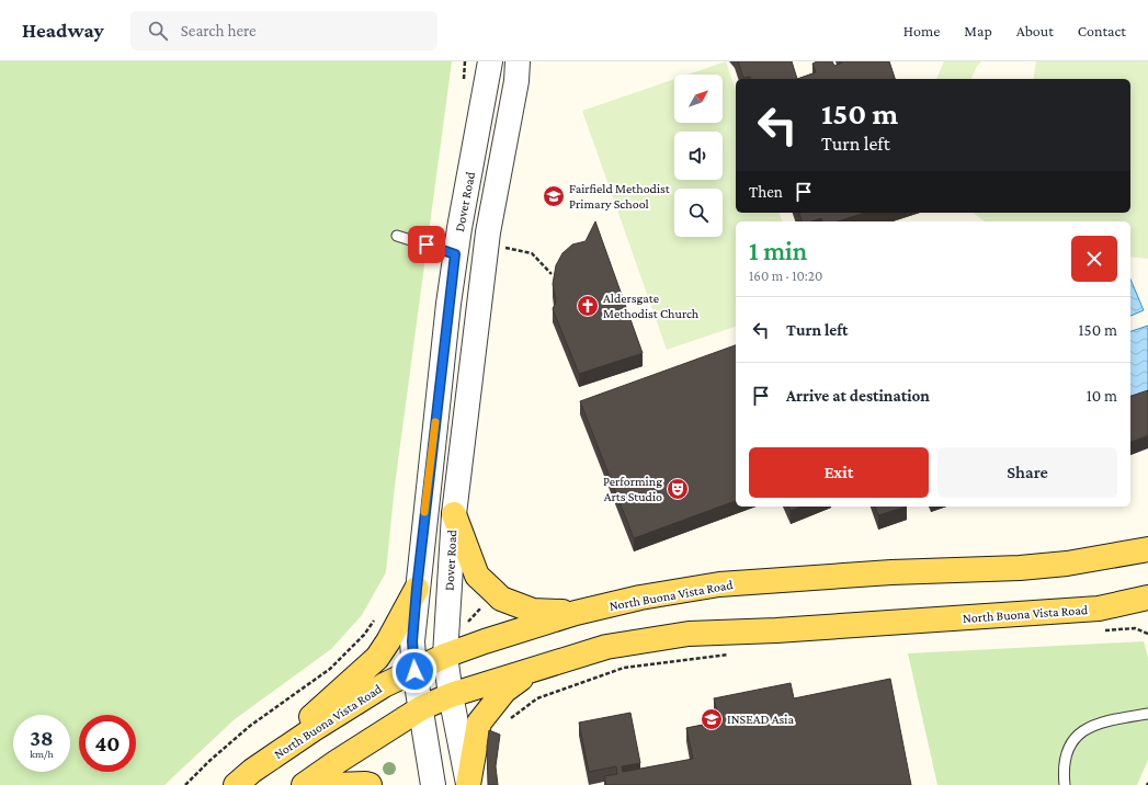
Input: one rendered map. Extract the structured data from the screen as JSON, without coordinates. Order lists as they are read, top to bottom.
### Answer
{
  "streets": {
    "main road": ["North Buona Vista Road"],
    "street": ["Dover Road"]
  },
  "crossings": [
    ["Dover Road", "North Buona Vista Road"]
  ],
  "places": {
    "school or university": ["Fairfield Methodist Primary School", "INSEAD Asia"],
    "church": ["Aldersgate Methodist Church"],
    "theatre": ["Performing Arts Studio"]
  },
  "north": "top right",
  "page": {
    "header": "Headway",
    "search": "Search here",
    "nav": [
      "Home",
      "Map",
      "About",
      "Contact"
    ],
    "turn": ["150 m", "Turn left"],
    "then": "Then",
    "heading": ["1 min", "160 m · 10:20"],
    "list": [
      {
        "name": "Turn left",
        "value": "150 m"
      },
      {
        "name": "Arrive at destination",
        "value": "10 m"
      }
    ],
    "buttons": ["Exit", "Share"],
    "speed": "38 km/h",
    "limit": "40"
  }
}
